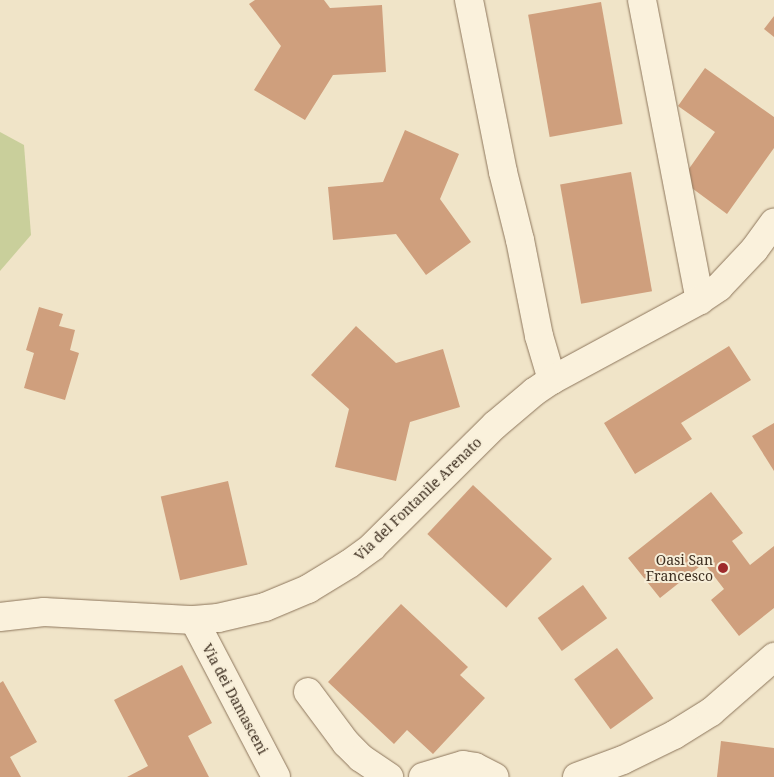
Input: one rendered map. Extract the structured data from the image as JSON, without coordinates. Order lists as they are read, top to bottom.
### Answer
{
  "streets": {
    "street": ["Via del Fontanile Arenato", "Via dei Damasceni"]
  },
  "crossings": [
    ["Via del Fontanile Arenato", "Via dei Damasceni"]
  ],
  "places": ["Oasi San Francesco"]
}
